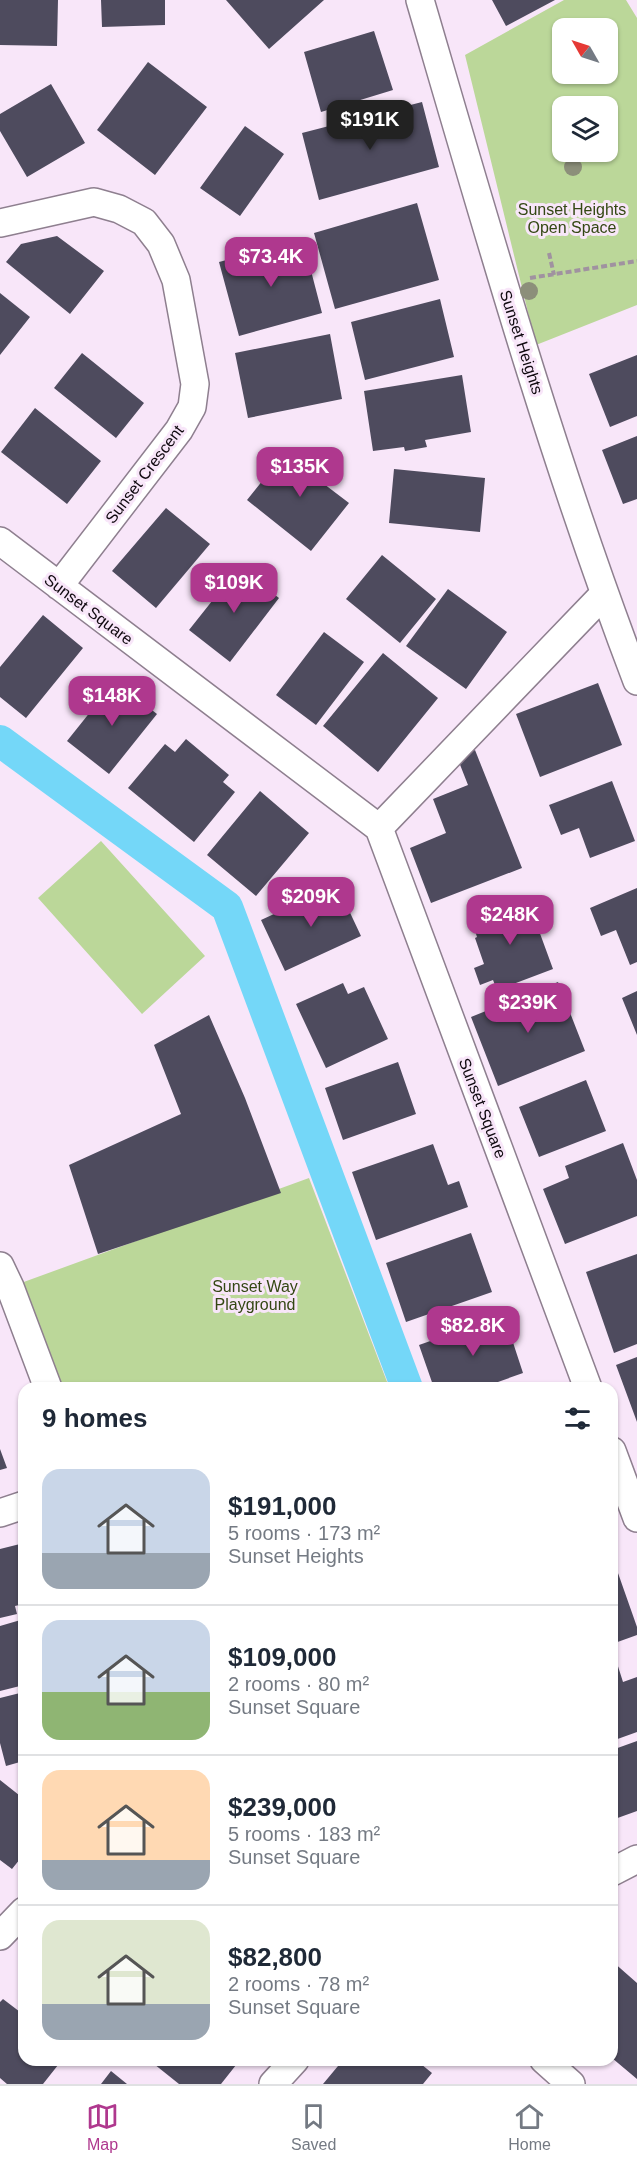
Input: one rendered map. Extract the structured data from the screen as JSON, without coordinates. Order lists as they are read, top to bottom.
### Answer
{
  "streets": {
    "street": ["Sunset Heights", "Sunset Crescent", "Sunset Square"]
  },
  "crossings": [
    ["Sunset Crescent", "Sunset Square"]
  ],
  "parks": ["Sunset Heights Open Space", "Sunset Way Playground"],
  "north": "top left",
  "page": {
    "price": [
      "$191K",
      "$73.4K",
      "$135K",
      "$109K",
      "$148K",
      "$209K",
      "$248K",
      "$239K",
      "$82.8K"
    ],
    "heading": "9 homes",
    "list": [
      {
        "name": "$191,000",
        "note": "5 rooms · 173 m² · Sunset Heights"
      },
      {
        "name": "$109,000",
        "note": "2 rooms · 80 m² · Sunset Square"
      },
      {
        "name": "$239,000",
        "note": "5 rooms · 183 m² · Sunset Square"
      },
      {
        "name": "$82,800",
        "note": "2 rooms · 78 m² · Sunset Square"
      }
    ],
    "tabs": ["Map", "Saved", "Home"]
  }
}
